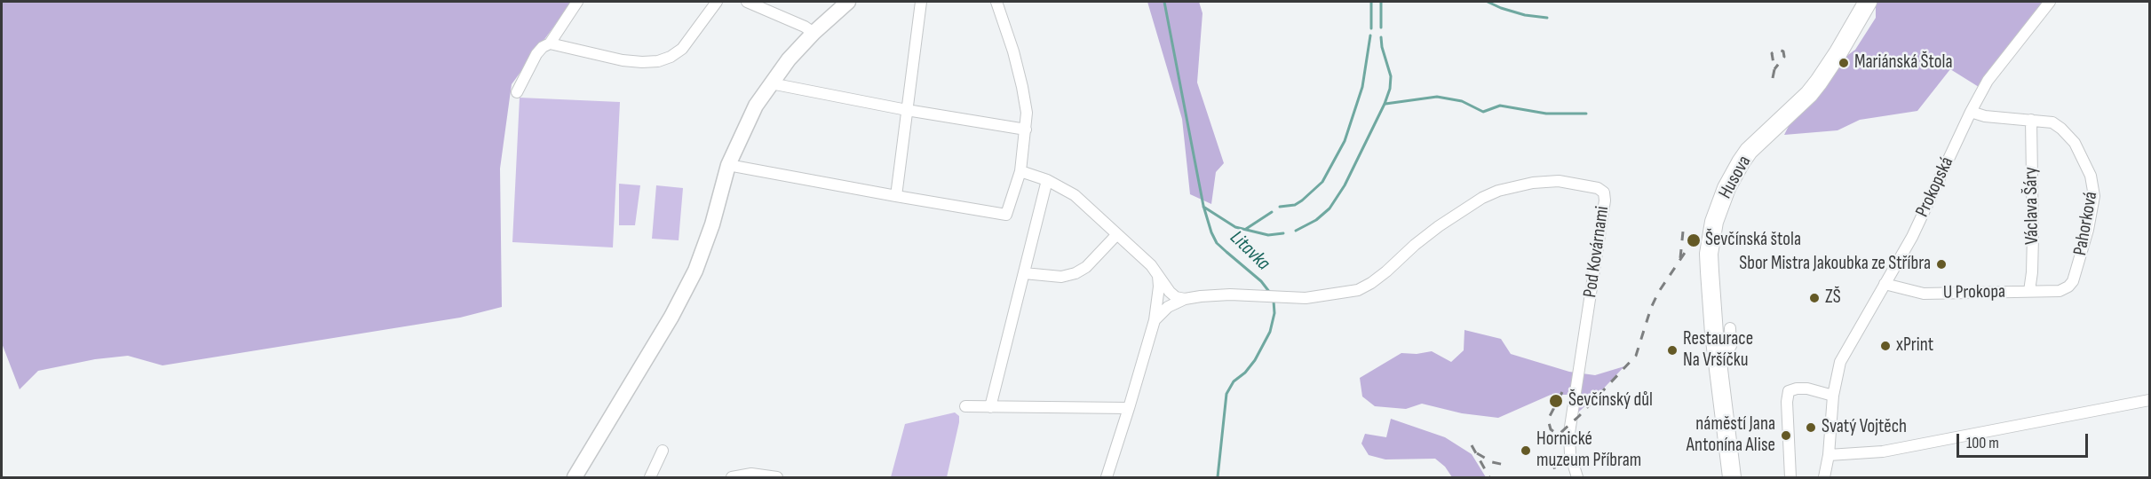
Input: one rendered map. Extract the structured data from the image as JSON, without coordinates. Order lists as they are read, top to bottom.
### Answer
{
  "streets": {
    "main road": ["Husova"],
    "street": [
      "Prokopská",
      "Václava Šáry",
      "Pahorková",
      "Pod Kovárnami",
      "U Prokopa"
    ]
  },
  "crossings": [
    ["Prokopská", "Pahorková"],
    ["Prokopská", "U Prokopa"],
    ["Václava Šáry", "Pahorková"],
    ["Václava Šáry", "U Prokopa"],
    ["Pahorková", "U Prokopa"]
  ],
  "water": ["Litavka"],
  "places": [
    "Mariánská Štola",
    "Ševčínská štola",
    "Sbor Mistra Jakoubka ze Stříbra",
    "ZŠ",
    "xPrint",
    "Restaurace Na Vršíčku",
    "Ševčínský důl",
    "Svatý Vojtěch",
    "náměstí Jana Antonína Alise",
    "Hornické muzeum Příbram"
  ],
  "scale_bar": "100 m"
}
